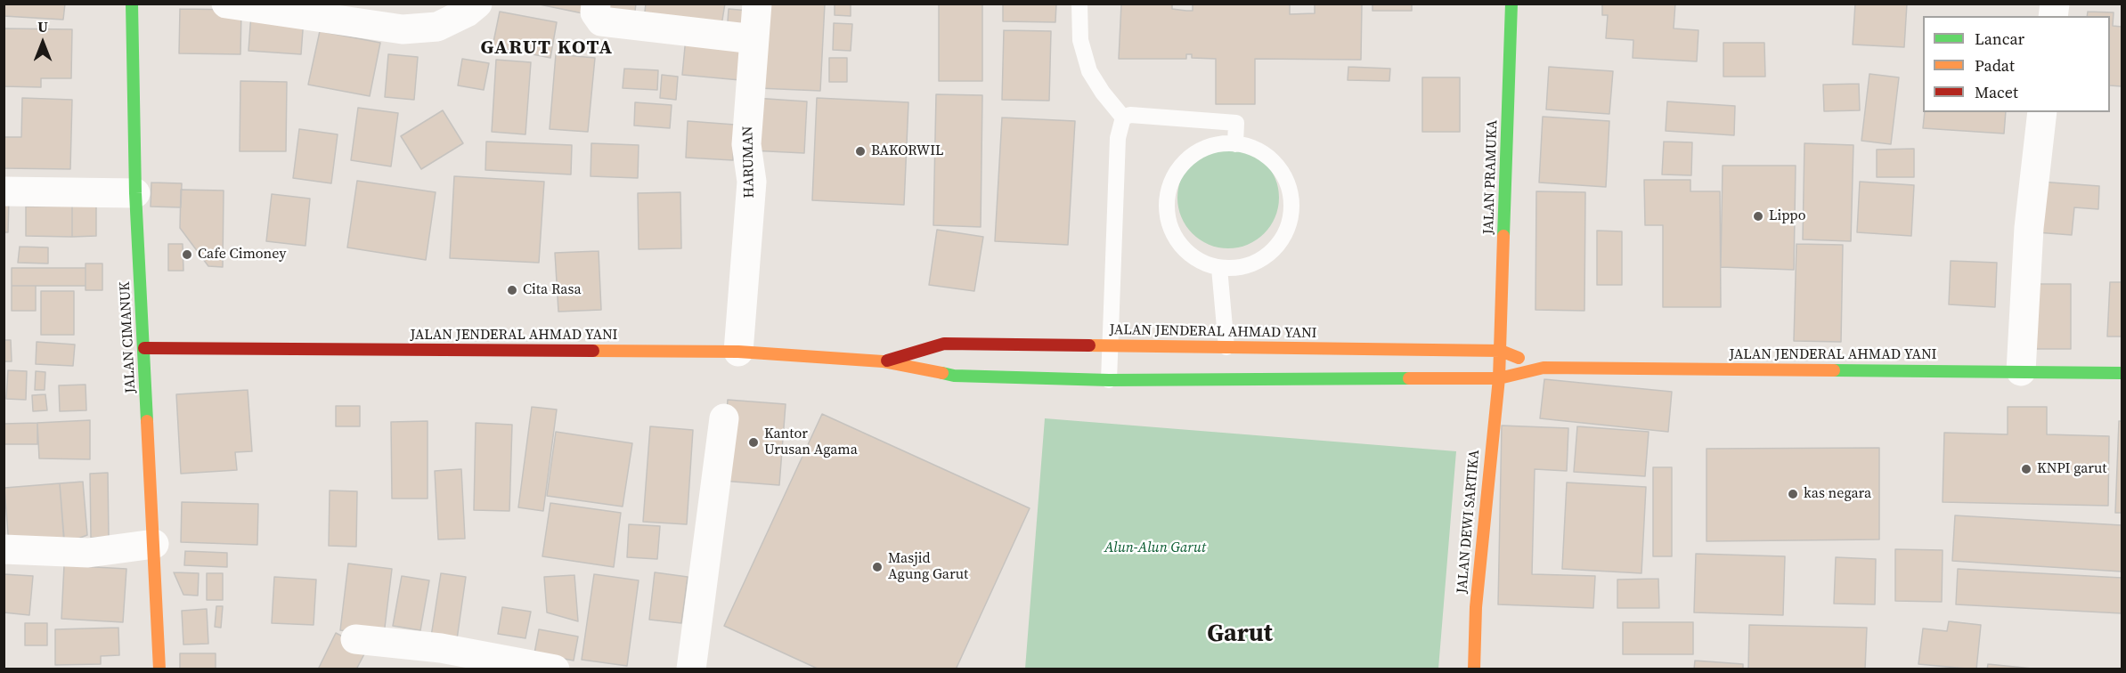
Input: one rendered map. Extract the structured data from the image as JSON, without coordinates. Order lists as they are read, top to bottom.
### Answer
{
  "streets": {
    "main road": [
      "JALAN PRAMUKA",
      "JALAN JENDERAL AHMAD YANI",
      "JALAN CIMANUK",
      "JALAN DEWI SARTIKA"
    ],
    "street": ["HARUMAN"]
  },
  "crossings": [
    ["HARUMAN", "JALAN JENDERAL AHMAD YANI"],
    ["JALAN PRAMUKA", "JALAN JENDERAL AHMAD YANI"],
    ["JALAN PRAMUKA", "JALAN DEWI SARTIKA"],
    ["JALAN JENDERAL AHMAD YANI", "JALAN CIMANUK"],
    ["JALAN JENDERAL AHMAD YANI", "JALAN DEWI SARTIKA"]
  ],
  "districts": ["GARUT KOTA", "Garut"],
  "parks": ["Alun-Alun Garut"],
  "places": [
    "BAKORWIL",
    "Lippo",
    "Cafe Cimoney",
    "Cita Rasa",
    "Kantor Urusan Agama",
    "KNPI garut",
    "kas negara",
    "Masjid Agung Garut"
  ],
  "legend": ["Lancar", "Padat", "Macet"],
  "north": "top"
}
